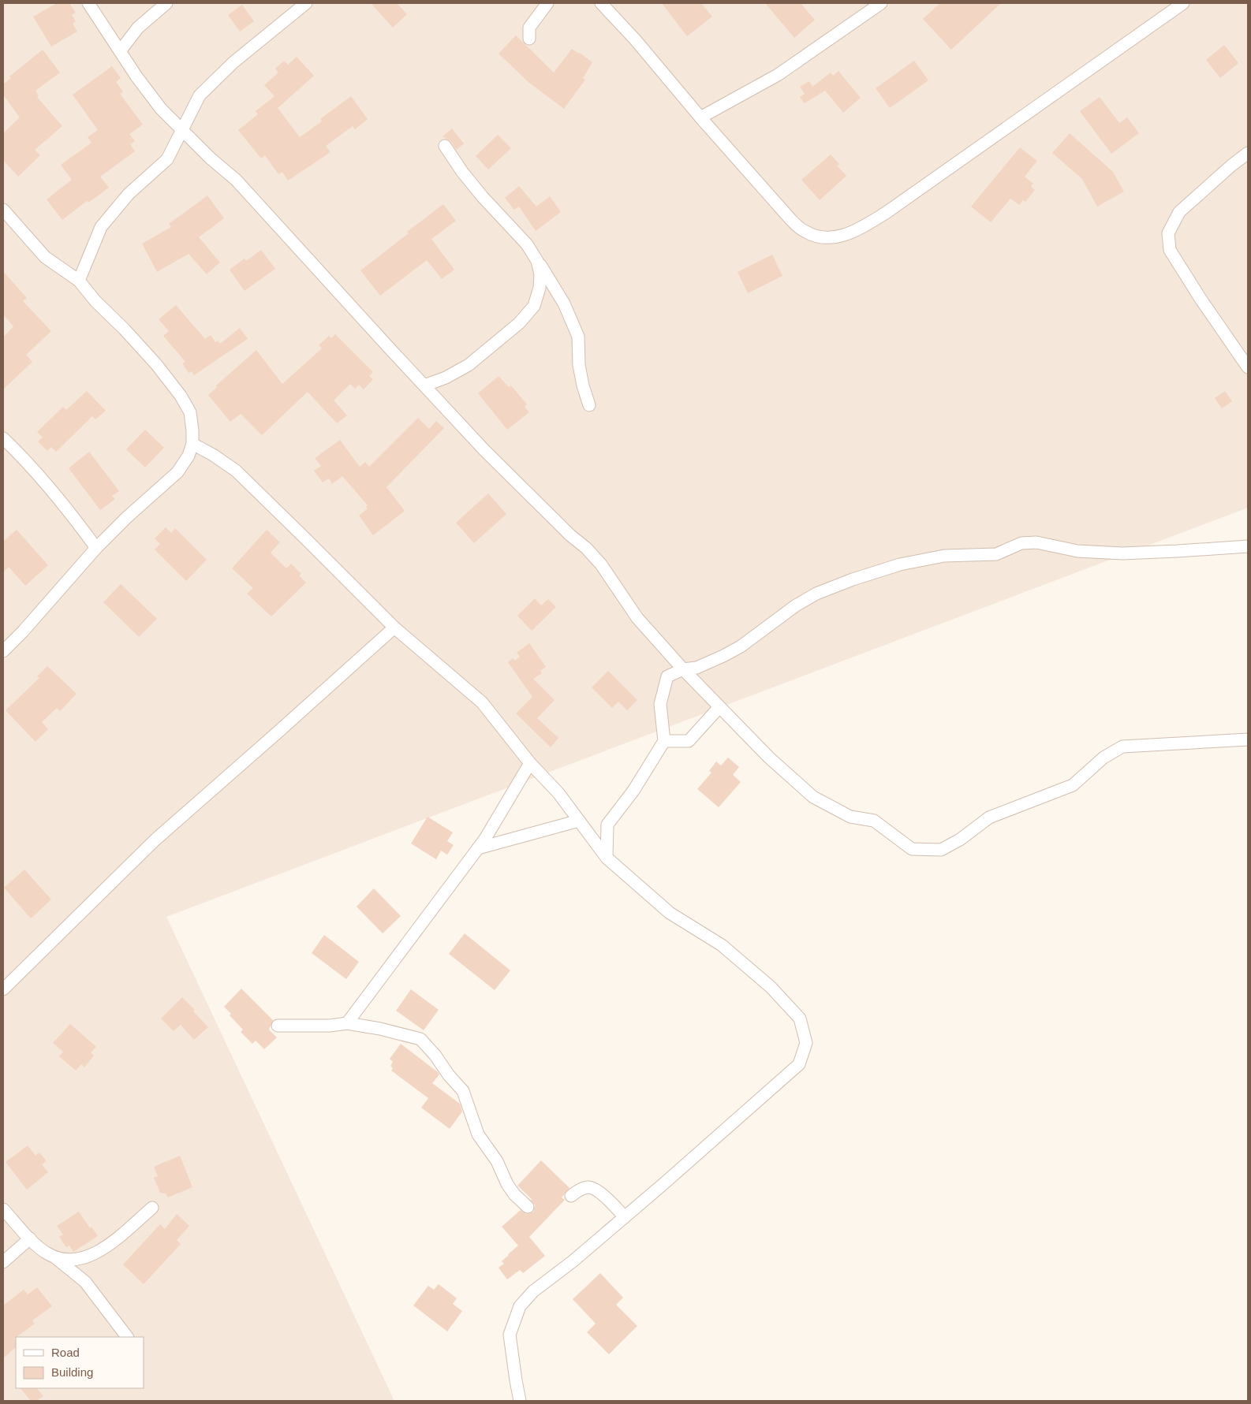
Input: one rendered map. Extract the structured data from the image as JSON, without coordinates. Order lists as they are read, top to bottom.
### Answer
{
  "legend": ["Road", "Building"]
}
